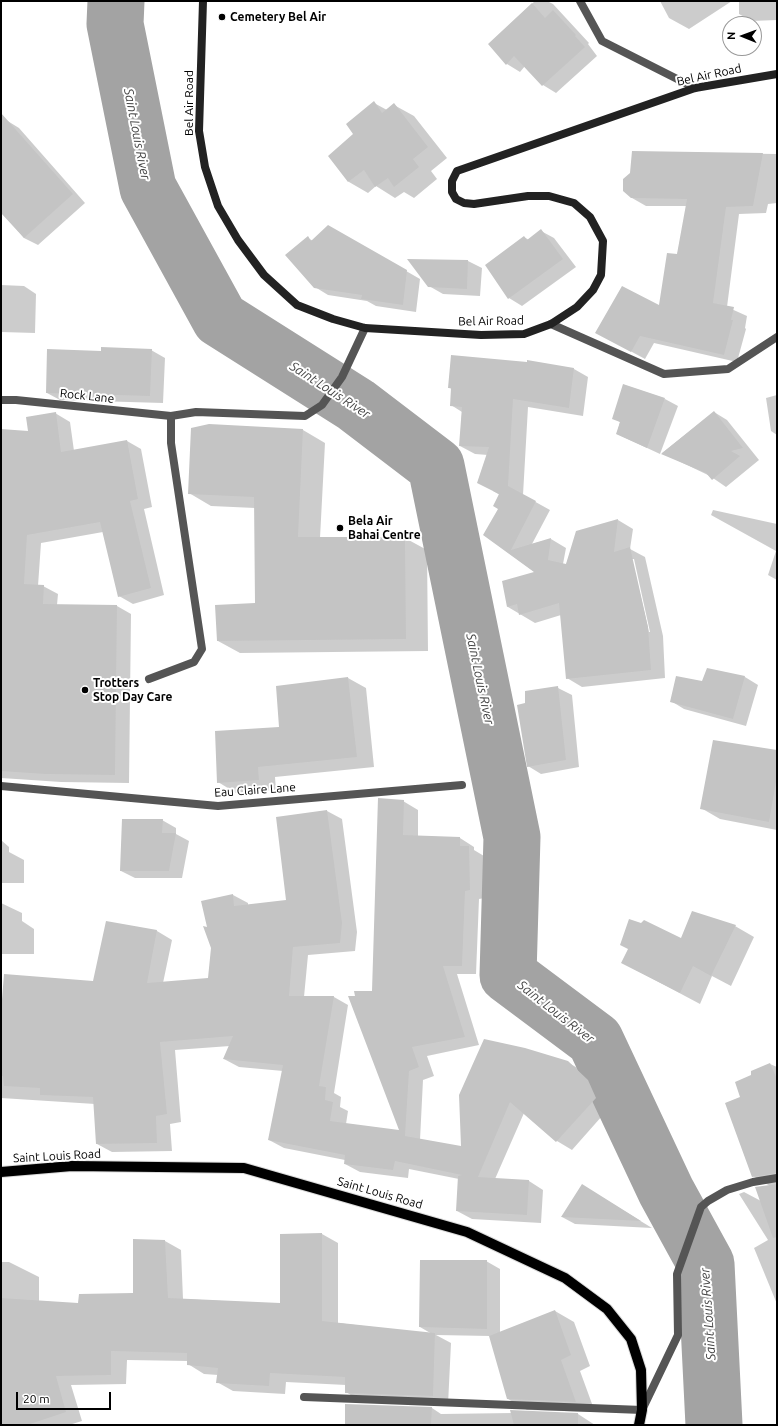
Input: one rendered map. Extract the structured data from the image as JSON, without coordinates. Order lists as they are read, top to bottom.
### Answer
{
  "streets": {
    "main road": ["Bel Air Road", "Saint Louis Road"],
    "street": ["Rock Lane", "Eau Claire Lane"]
  },
  "crossings": [
    ["Bel Air Road", "Rock Lane"]
  ],
  "water": ["Saint Louis River"],
  "places": ["Cemetery Bel Air", "Bela Air Bahai Centre", "Trotters Stop Day Care"],
  "scale_bar": "20 m",
  "north": "left"
}
